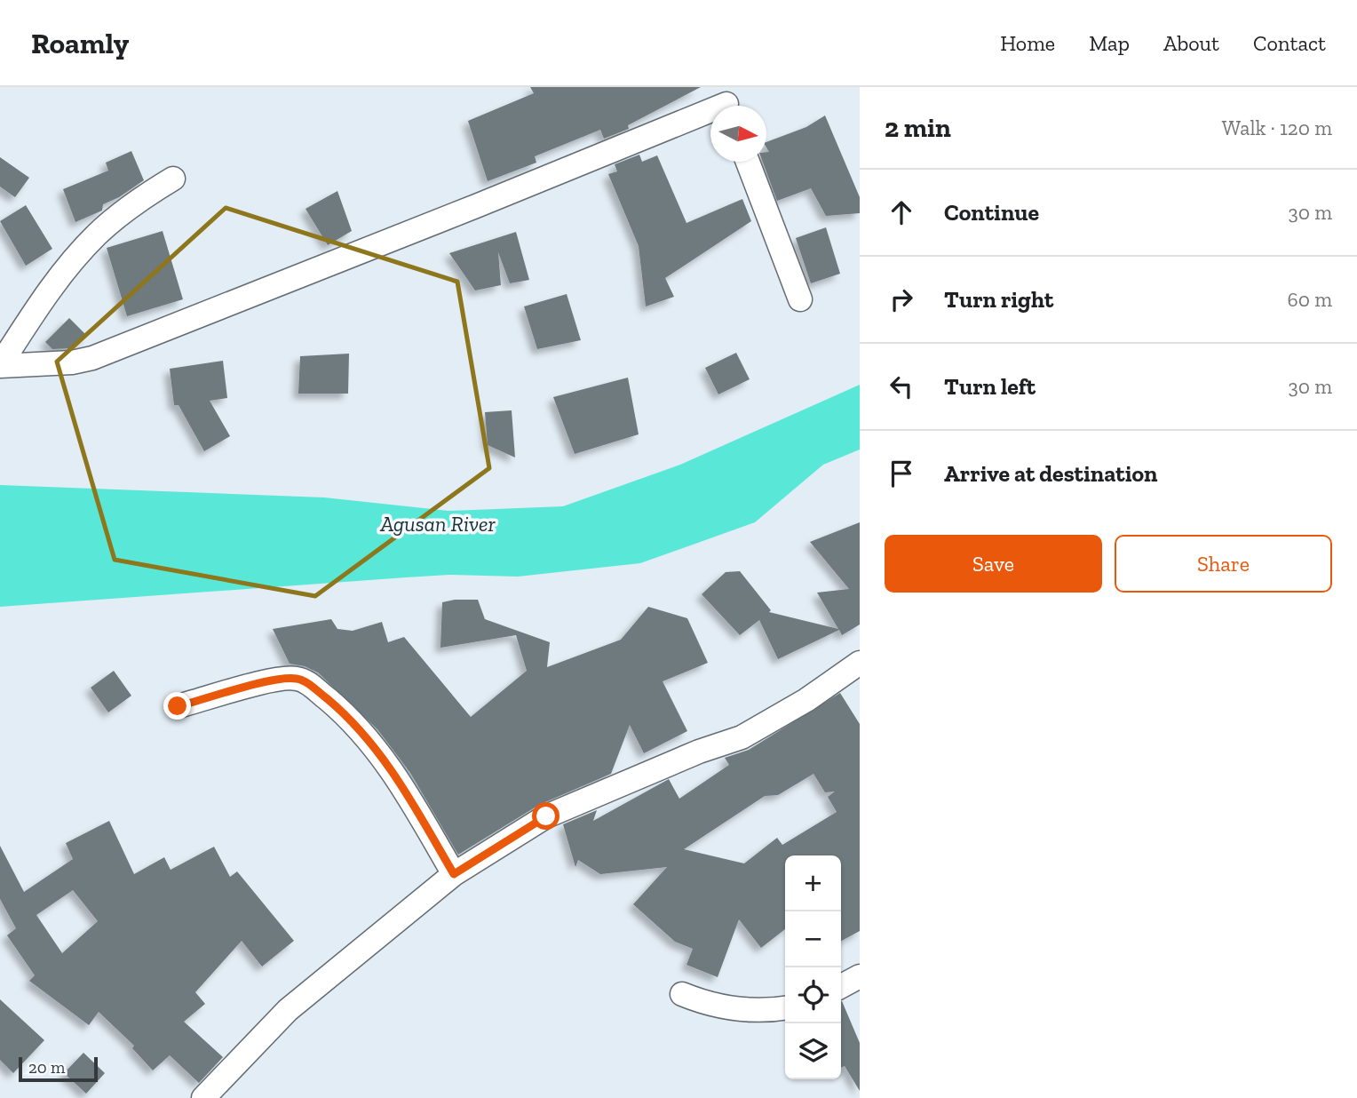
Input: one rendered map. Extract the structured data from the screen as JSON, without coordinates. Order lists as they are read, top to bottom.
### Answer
{
  "water": ["Agusan River"],
  "scale_bar": "20 m",
  "north": "right",
  "page": {
    "header": "Roamly",
    "nav": [
      "Home",
      "Map",
      "About",
      "Contact"
    ],
    "heading": ["2 min", "Walk · 120 m"],
    "list": [
      ["Continue", "30 m"],
      ["Turn right", "60 m"],
      ["Turn left", "30 m"],
      "Arrive at destination"
    ],
    "buttons": ["Save", "Share"],
    "map_buttons": ["+", "−"],
    "scale": "20 m"
  }
}
